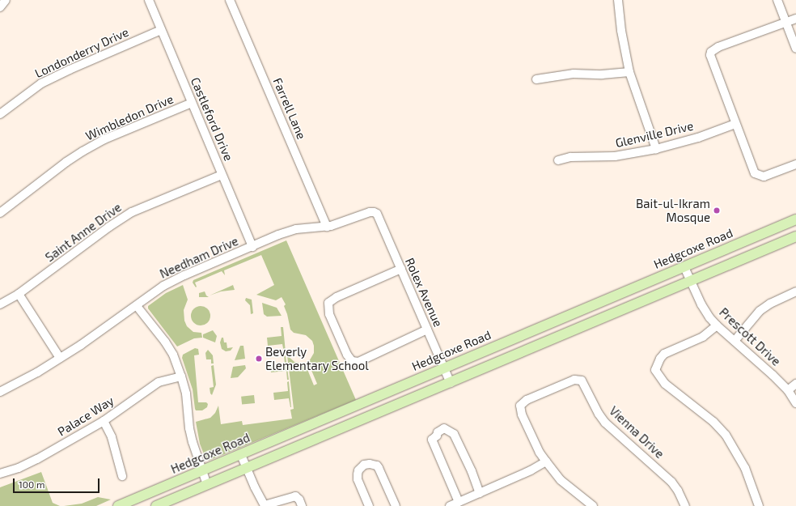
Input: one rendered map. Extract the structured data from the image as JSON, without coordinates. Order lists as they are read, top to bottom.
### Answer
{
  "streets": {
    "main road": ["Hedgcoxe Road"],
    "street": [
      "Londonderry Drive",
      "Farrell Lane",
      "Wimbledon Drive",
      "Castleford Drive",
      "Glenville Drive",
      "Saint Anne Drive",
      "Needham Drive",
      "Rolex Avenue",
      "Prescott Drive",
      "Palace Way",
      "Vienna Drive"
    ]
  },
  "crossings": [
    ["Londonderry Drive", "Castleford Drive"],
    ["Farrell Lane", "Needham Drive"],
    ["Wimbledon Drive", "Castleford Drive"],
    ["Castleford Drive", "Saint Anne Drive"],
    ["Castleford Drive", "Needham Drive"],
    ["Hedgcoxe Road", "Rolex Avenue"],
    ["Hedgcoxe Road", "Prescott Drive"],
    ["Needham Drive", "Rolex Avenue"]
  ],
  "places": ["Bait-ul-Ikram Mosque", "Beverly Elementary School"],
  "scale_bar": "100 m"
}
